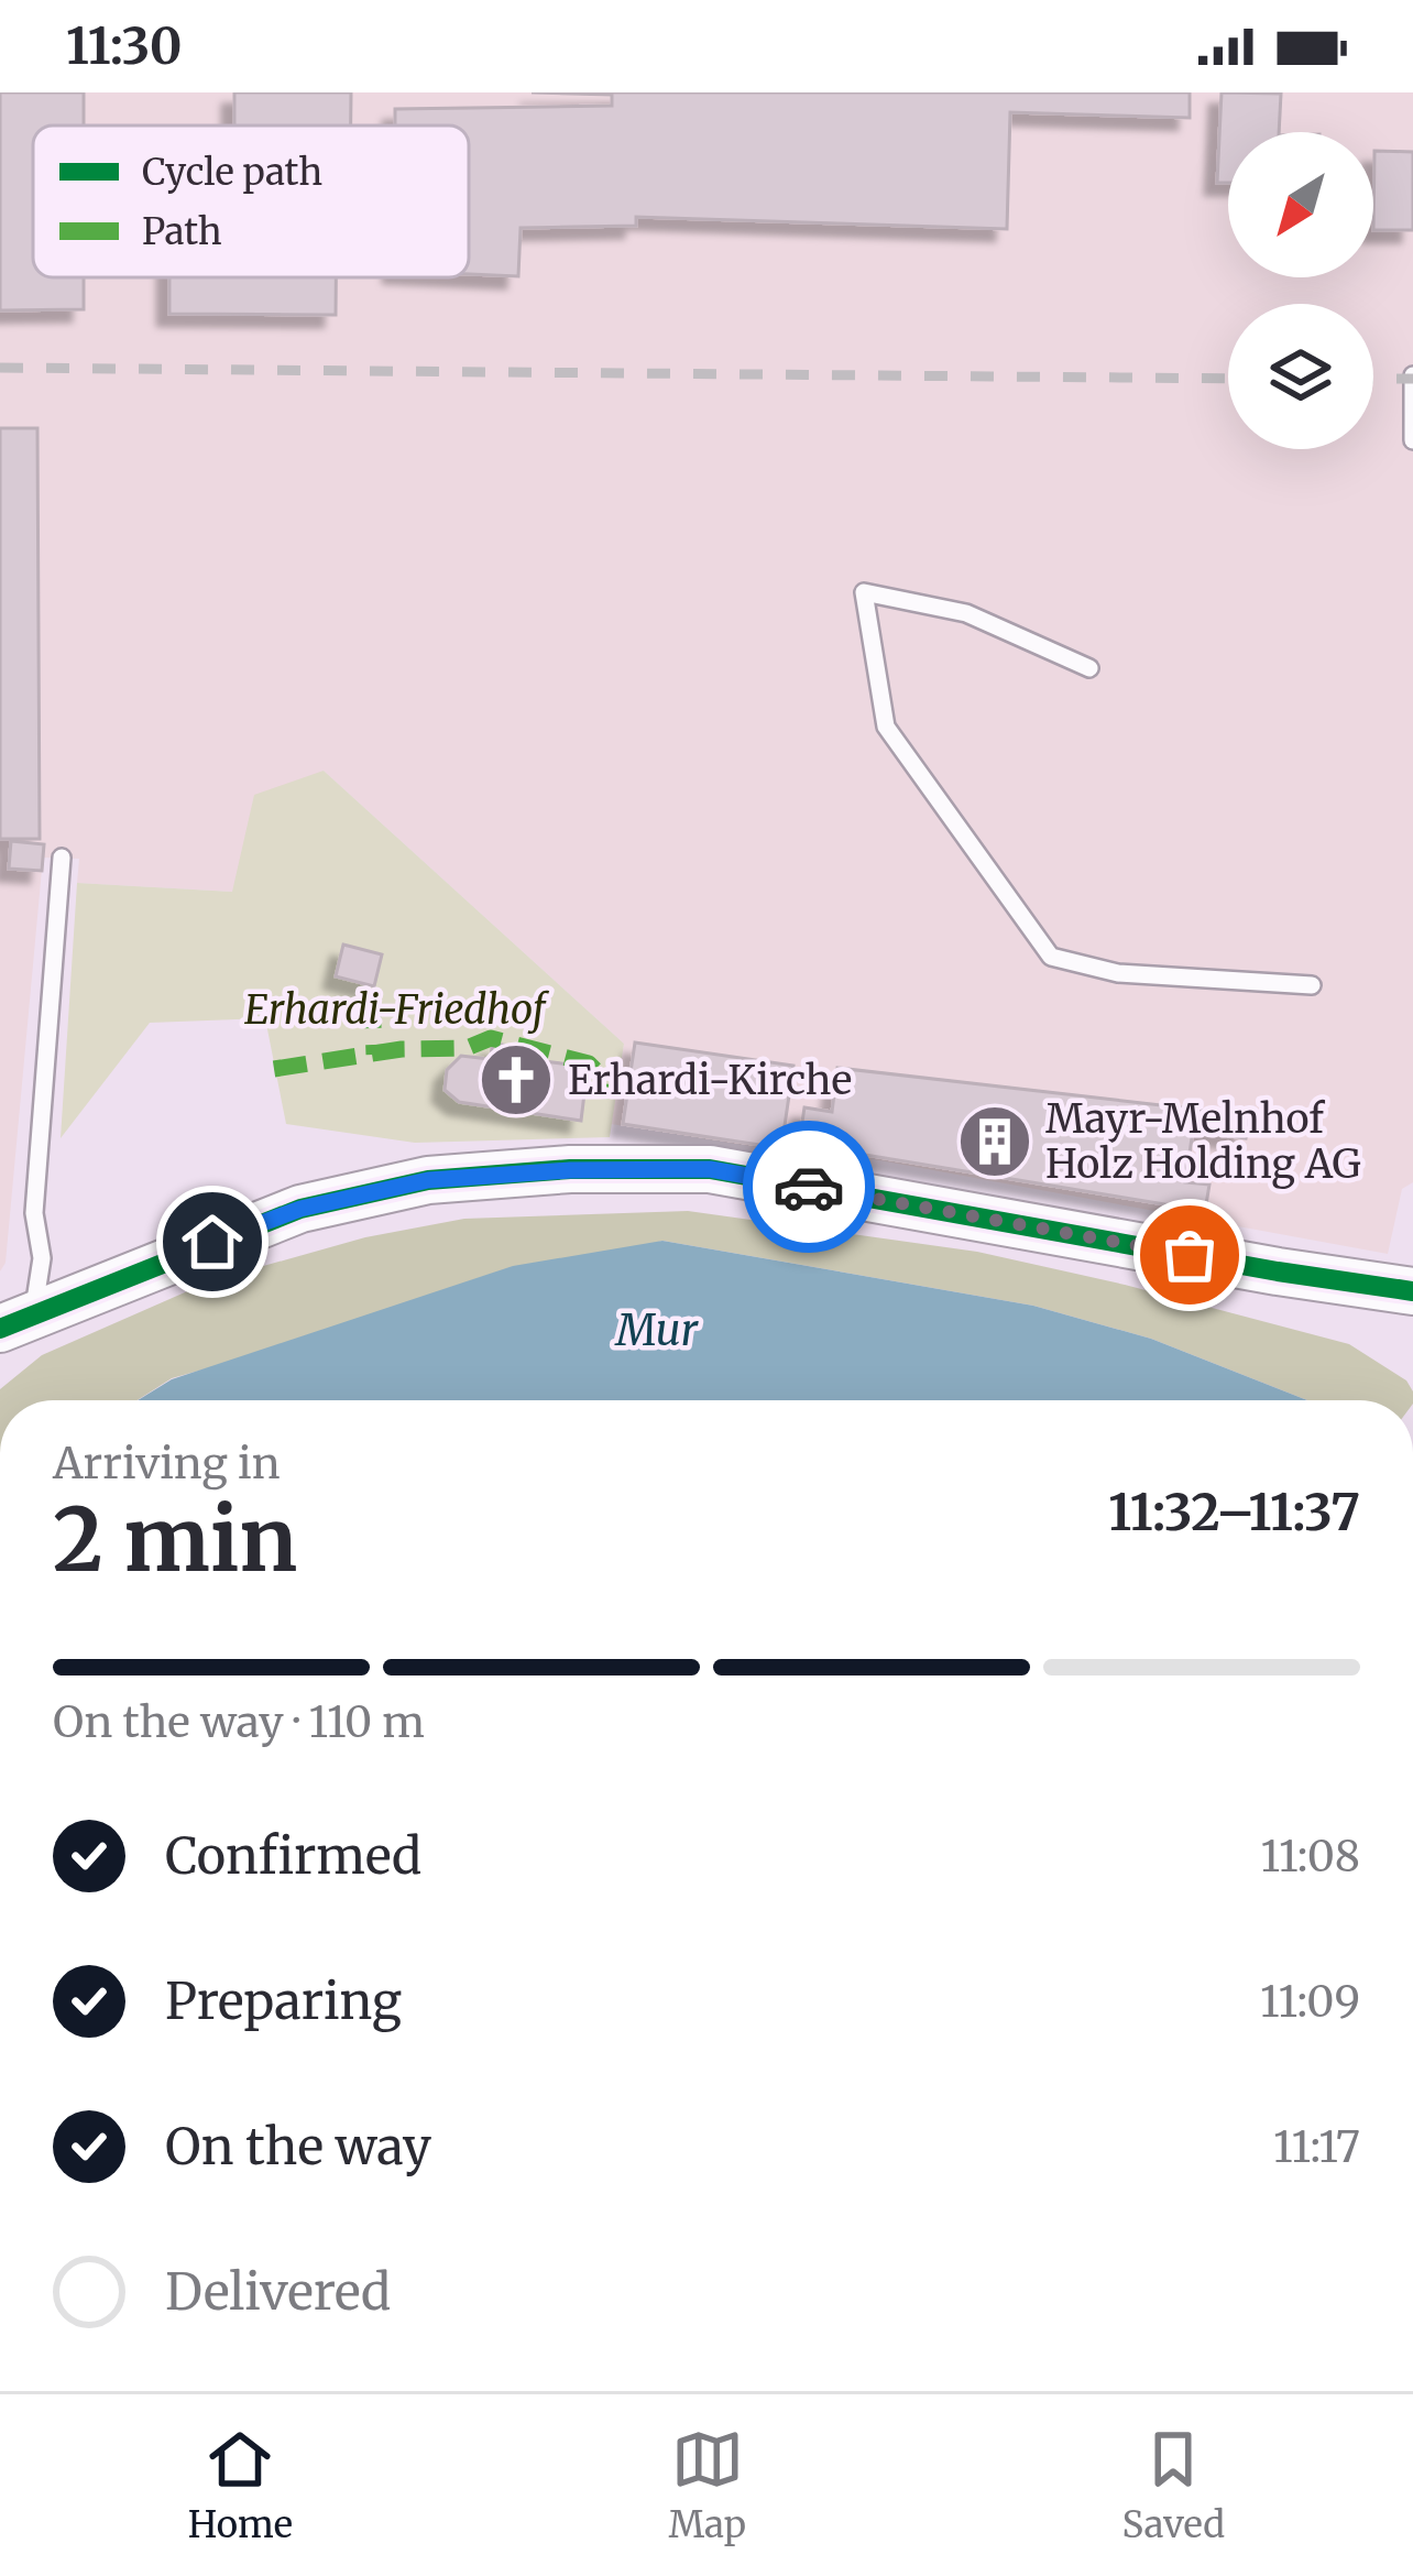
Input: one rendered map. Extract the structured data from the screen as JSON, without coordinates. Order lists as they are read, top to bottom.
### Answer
{
  "water": ["Mur"],
  "parks": ["Erhardi-Friedhof"],
  "places": {
    "church": ["Erhardi-Kirche"],
    "building": ["Mayr-Melnhof Holz Holding AG"]
  },
  "legend": ["Cycle path", "Path"],
  "north": "bottom left",
  "page": {
    "status": "11:30",
    "heading": ["2 min", "Arriving in", "11:32–11:37"],
    "bar": "On the way · 110 m",
    "list": [
      ["Confirmed", "11:08"],
      ["Preparing", "11:09"],
      ["On the way", "11:17"],
      "Delivered"
    ],
    "tabs": ["Home", "Map", "Saved"]
  }
}
